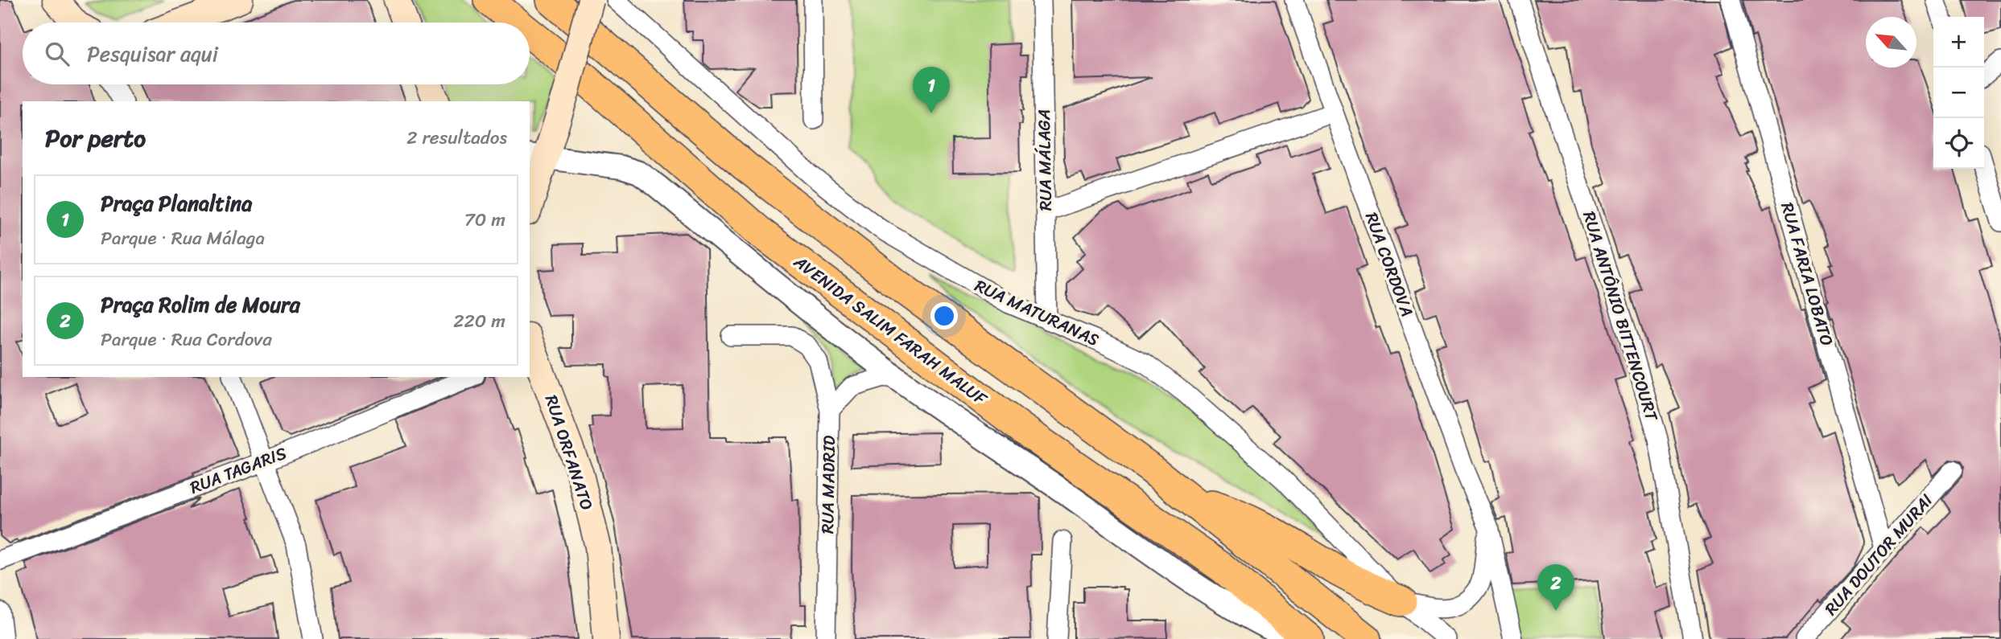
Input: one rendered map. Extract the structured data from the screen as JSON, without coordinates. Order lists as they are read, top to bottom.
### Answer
{
  "streets": {
    "highway": ["AVENIDA SALIM FARAH MALUF"],
    "main road": ["RUA ORFANATO"],
    "street": [
      "RUA MÁLAGA",
      "RUA CORDOVA",
      "RUA FARIA LOBATO",
      "RUA MATURANAS",
      "RUA ANTÔNIO BITTENCOURT",
      "RUA TAGARIS",
      "RUA MADRID",
      "RUA DOUTOR MURAI"
    ]
  },
  "crossings": [
    ["RUA MÁLAGA", "RUA MATURANAS"],
    ["RUA FARIA LOBATO", "RUA DOUTOR MURAI"]
  ],
  "north": "top left",
  "page": {
    "map_buttons": ["+", "−"],
    "search": "Pesquisar aqui",
    "pins": ["1", "2"],
    "heading": ["Por perto", "2 resultados"],
    "list": [
      {
        "mark": "1",
        "name": "Praça Planaltina",
        "note": "Parque · Rua Málaga",
        "value": "70 m"
      },
      {
        "mark": "2",
        "name": "Praça Rolim de Moura",
        "note": "Parque · Rua Cordova",
        "value": "220 m"
      }
    ]
  }
}
